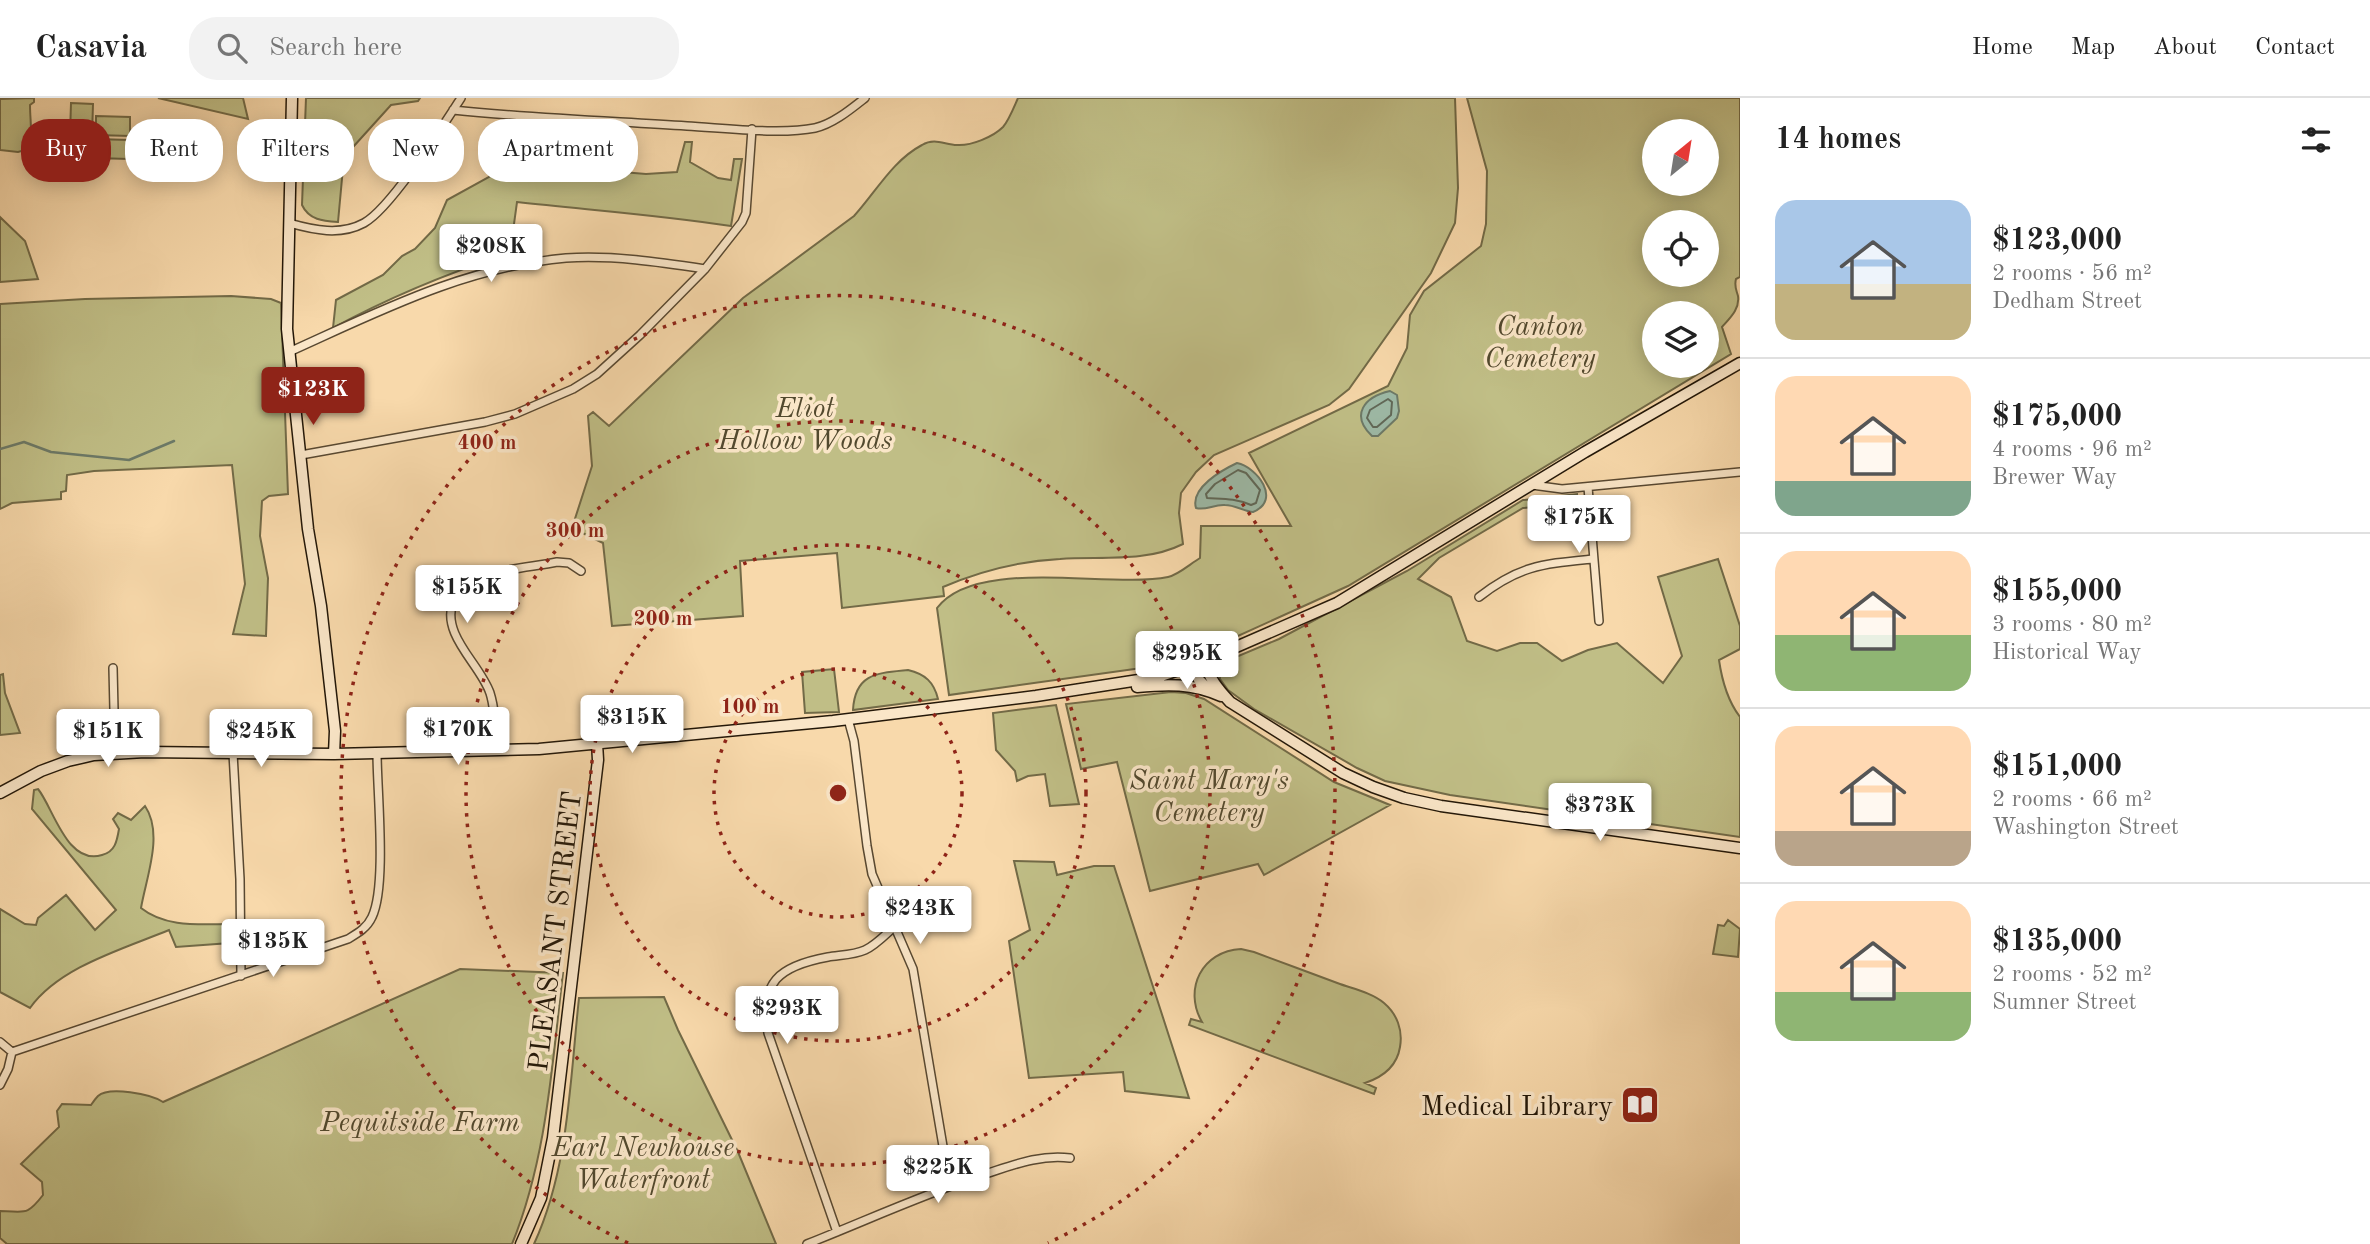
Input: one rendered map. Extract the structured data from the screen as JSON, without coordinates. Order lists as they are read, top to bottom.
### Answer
{
  "streets": {
    "main road": ["PLEASANT STREET"]
  },
  "parks": [
    "Canton Cemetery",
    "Eliot Hollow Woods",
    "Saint Mary's Cemetery",
    "Pequitside Farm",
    "Earl Newhouse Waterfront"
  ],
  "places": {
    "library": ["Medical Library"]
  },
  "north": "top right",
  "page": {
    "header": "Casavia",
    "search": "Search here",
    "nav": [
      "Home",
      "Map",
      "About",
      "Contact"
    ],
    "heading": "14 homes",
    "chip": [
      "Buy",
      "Rent",
      "Filters",
      "New",
      "Apartment"
    ],
    "list": [
      {
        "name": "$123,000",
        "note": "2 rooms · 56 m² · Dedham Street"
      },
      {
        "name": "$175,000",
        "note": "4 rooms · 96 m² · Brewer Way"
      },
      {
        "name": "$155,000",
        "note": "3 rooms · 80 m² · Historical Way"
      },
      {
        "name": "$151,000",
        "note": "2 rooms · 66 m² · Washington Street"
      },
      {
        "name": "$135,000",
        "note": "2 rooms · 52 m² · Sumner Street"
      }
    ],
    "price": [
      "$208K",
      "$123K",
      "$175K",
      "$155K",
      "$295K",
      "$315K",
      "$170K",
      "$151K",
      "$245K",
      "$373K",
      "$243K",
      "$135K",
      "$293K",
      "$225K"
    ]
  },
  "rings": [
    "400 m",
    "300 m",
    "200 m",
    "100 m"
  ]
}
